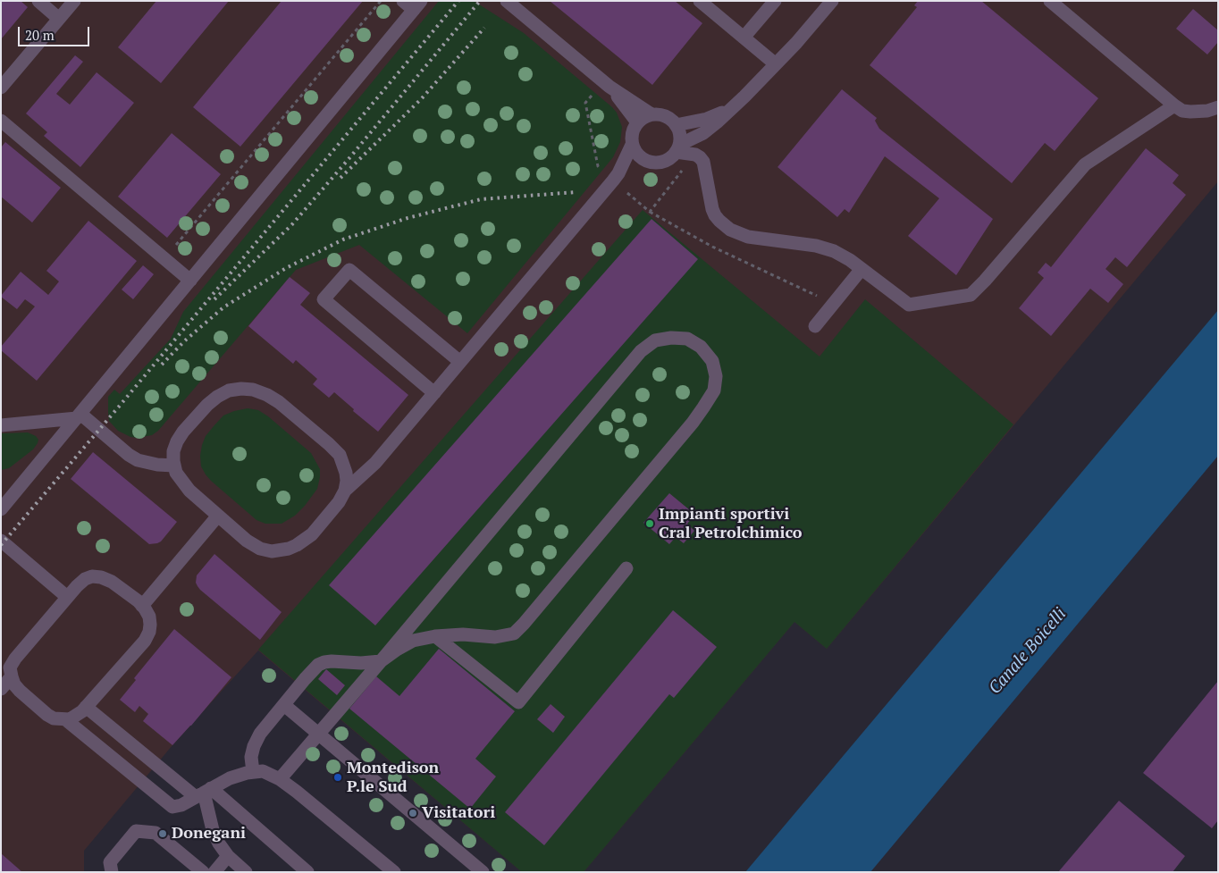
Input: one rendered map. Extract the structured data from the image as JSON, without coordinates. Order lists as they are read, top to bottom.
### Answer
{
  "water": ["Canale Boicelli"],
  "places": [
    "Impianti sportivi Cral Petrolchimico",
    "Montedison P.le Sud",
    "Visitatori",
    "Donegani"
  ],
  "scale_bar": "20 m"
}
